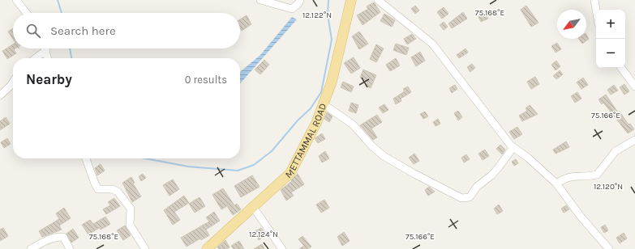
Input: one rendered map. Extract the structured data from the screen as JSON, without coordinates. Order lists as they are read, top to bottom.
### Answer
{
  "streets": {
    "main road": ["METTAMMAL ROAD"]
  },
  "north": "bottom left",
  "page": {
    "map_buttons": ["+", "−"],
    "search": "Search here",
    "heading": ["Nearby", "0 results"]
  },
  "coordinates": [
    "75.168°E",
    "12.122°N",
    "75.166°E",
    "12.120°N",
    "12.124°N"
  ]
}
